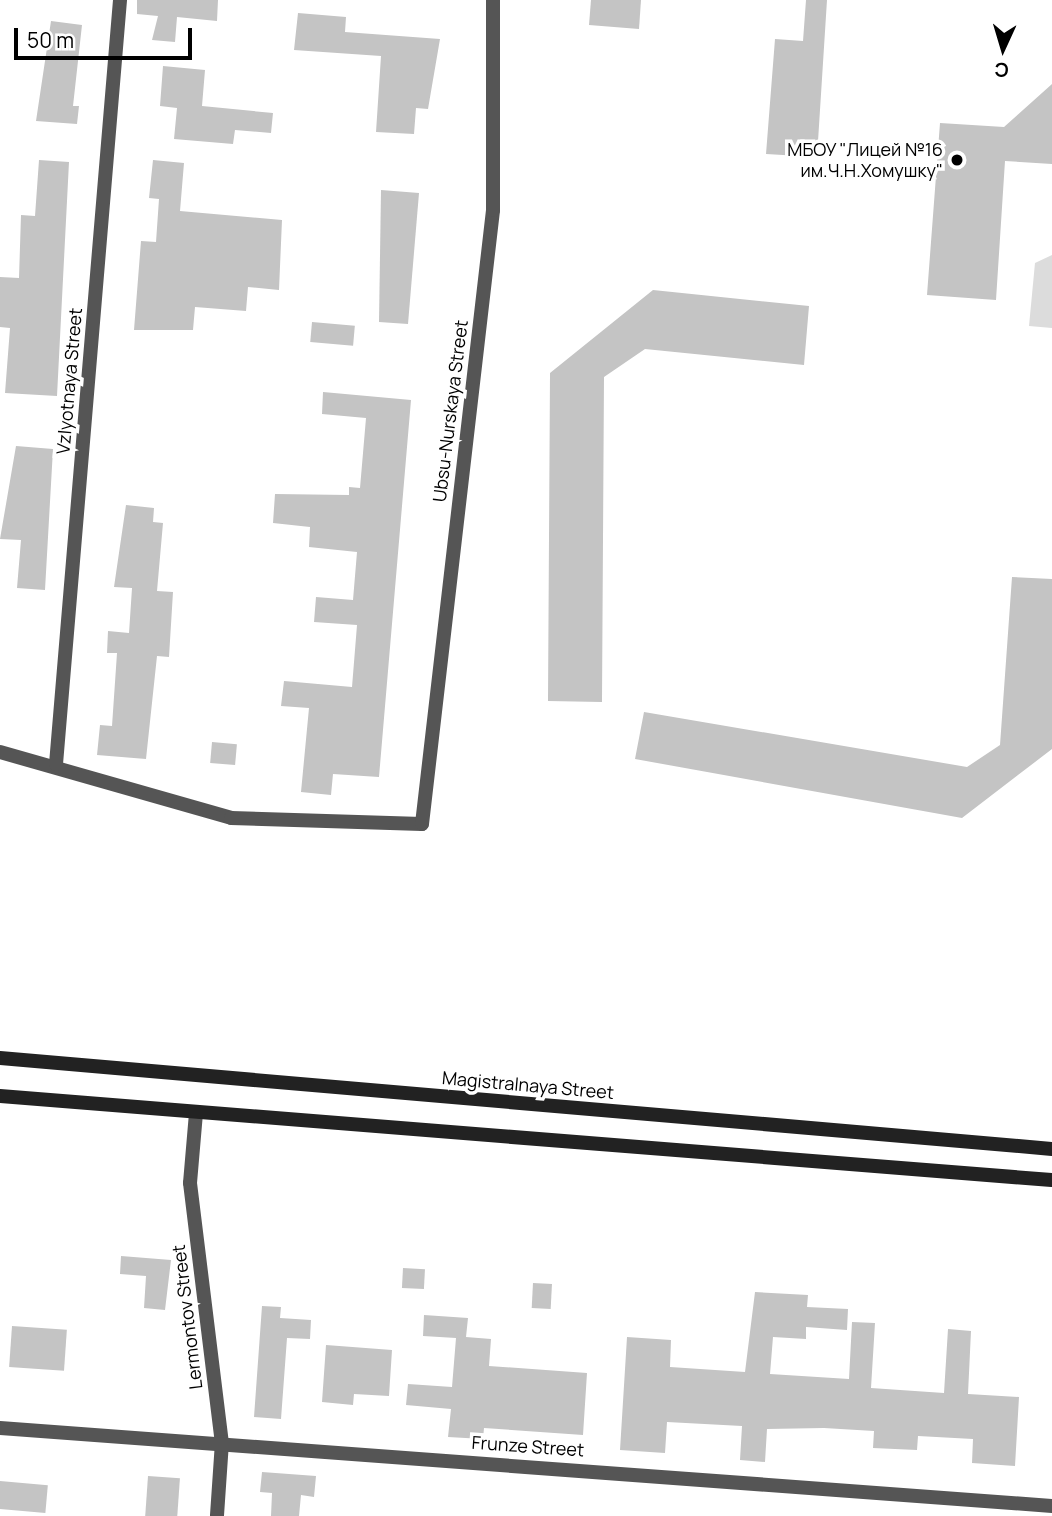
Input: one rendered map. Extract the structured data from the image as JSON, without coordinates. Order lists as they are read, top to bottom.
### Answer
{
  "streets": {
    "main road": ["Magistralnaya Street"],
    "street": [
      "Vzlyotnaya Street",
      "Ubsu-Nurskaya Street",
      "Lermontov Street",
      "Frunze Street"
    ]
  },
  "crossings": [
    ["Vzlyotnaya Street", "Ubsu-Nurskaya Street"],
    ["Lermontov Street", "Frunze Street"]
  ],
  "places": ["МБОУ \"Лицей №16 им.Ч.Н.Хомушку\""],
  "scale_bar": "50 m",
  "north": "bottom"
}
